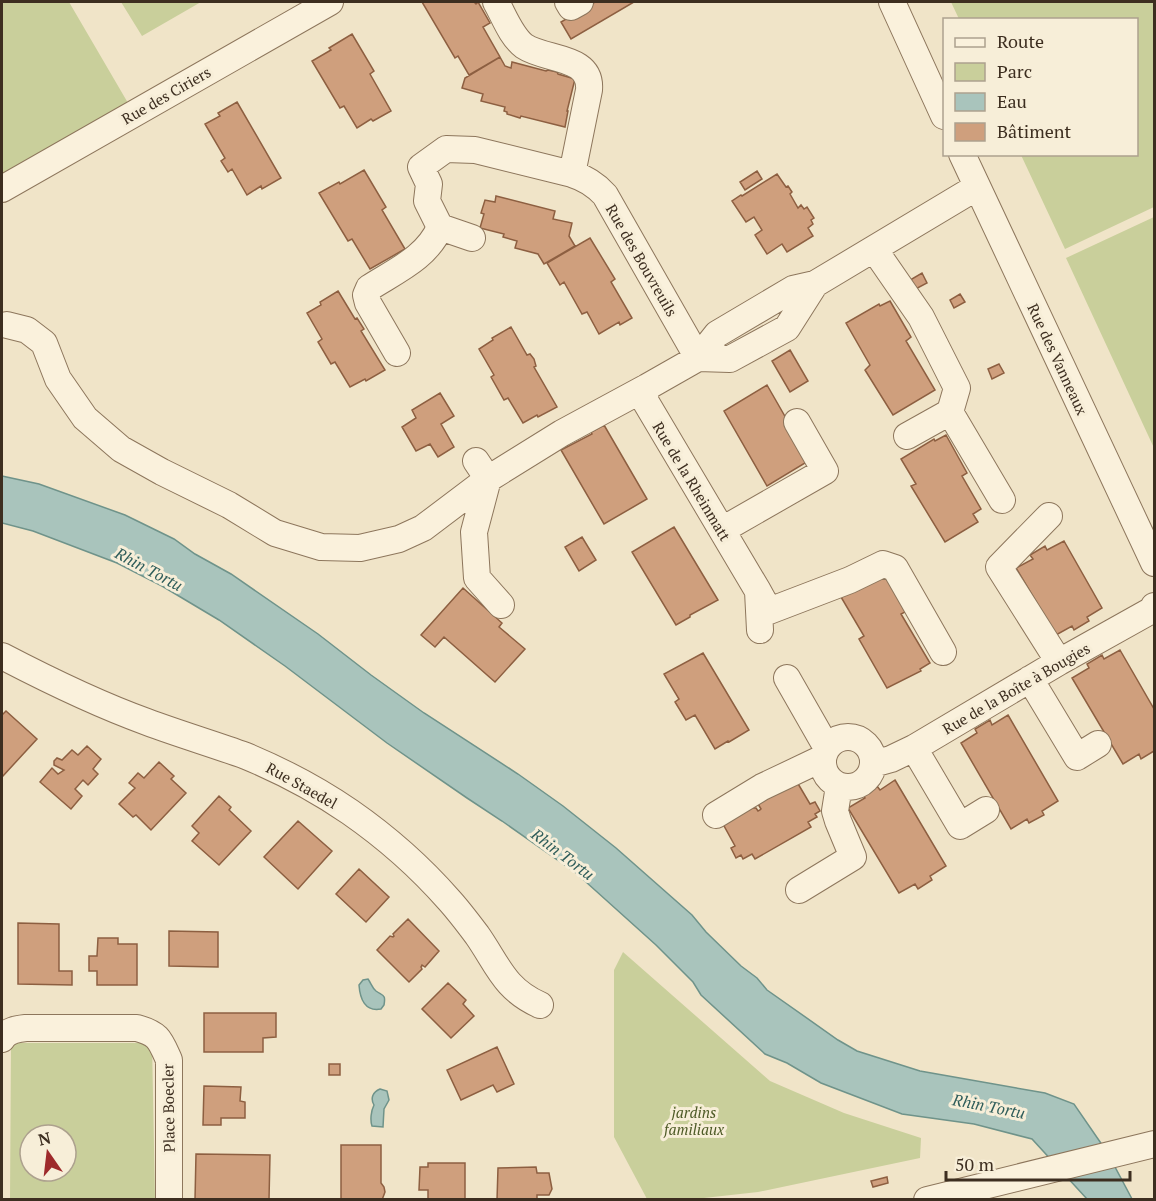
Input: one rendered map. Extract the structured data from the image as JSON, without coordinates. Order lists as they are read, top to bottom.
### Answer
{
  "streets": {
    "street": [
      "Rue des Ciriers",
      "Rue des Bouvreuils",
      "Rue des Vanneaux",
      "Rue de la Rheinmatt",
      "Rue de la Boîte à Bougies",
      "Rue Staedel",
      "Place Boecler"
    ]
  },
  "water": ["Rhin Tortu"],
  "parks": ["jardins familiaux"],
  "legend": [
    "Route",
    "Parc",
    "Eau",
    "Bâtiment"
  ],
  "scale_bar": "50 m",
  "north": "top"
}
